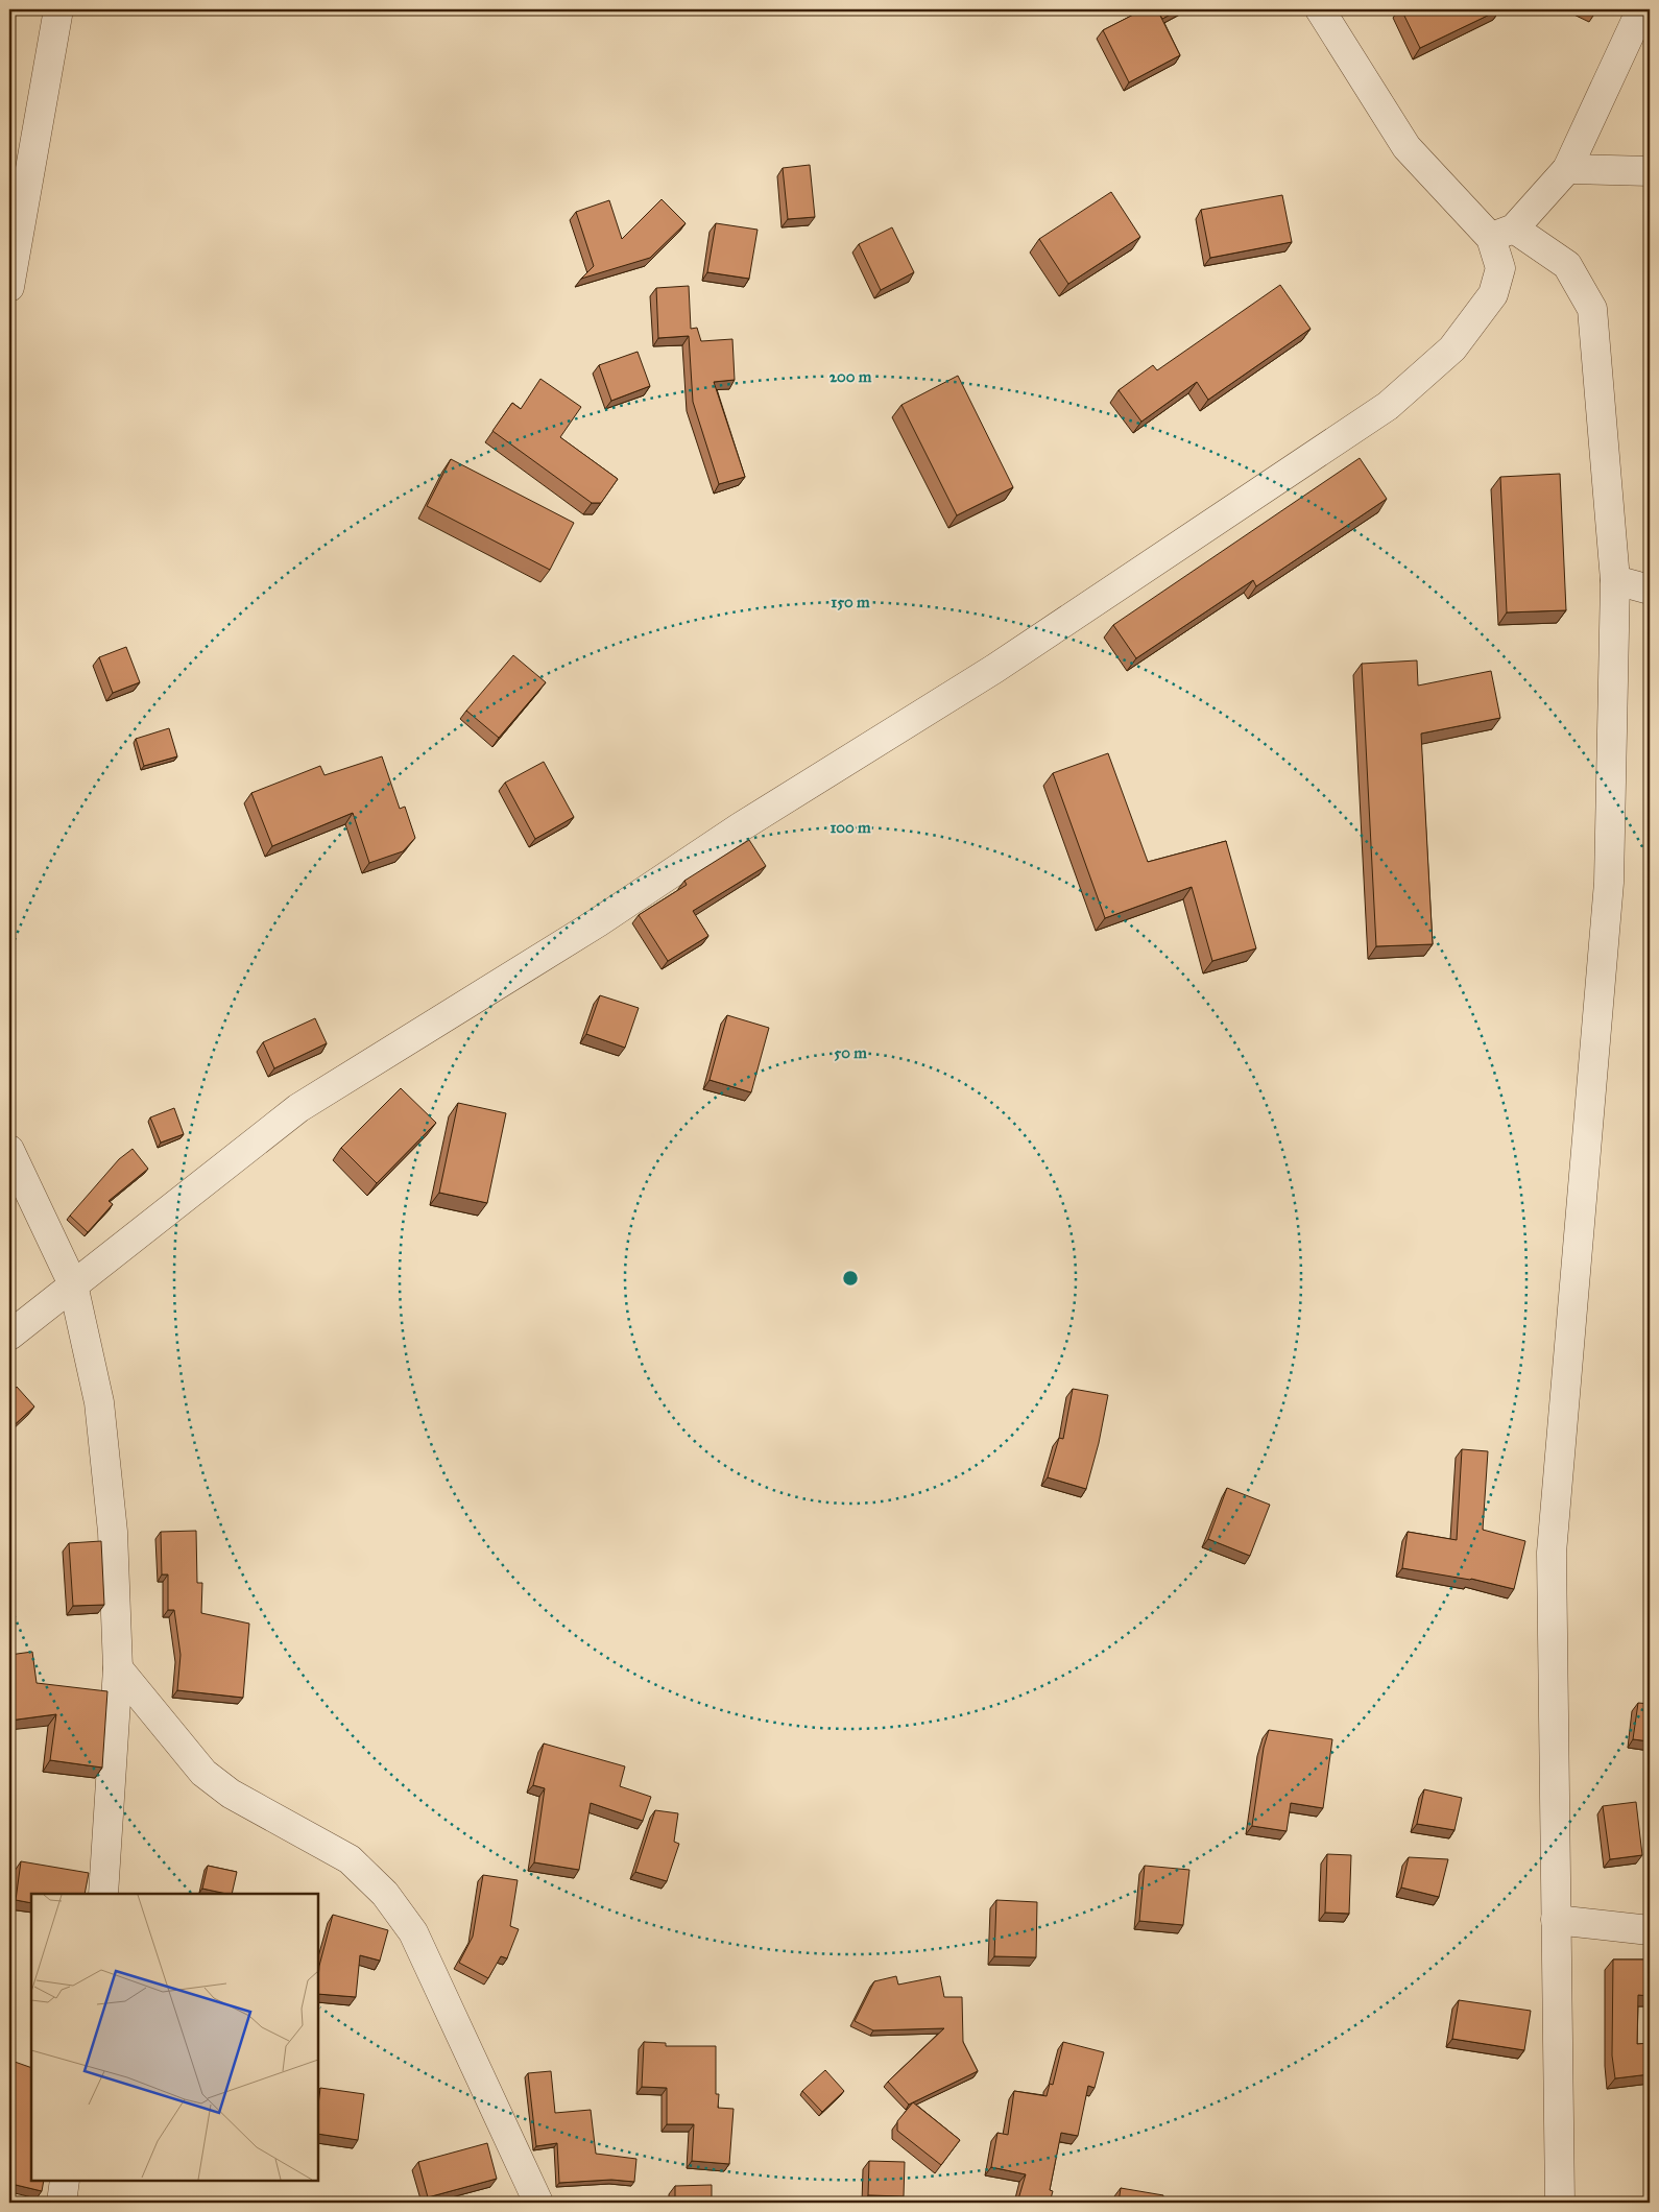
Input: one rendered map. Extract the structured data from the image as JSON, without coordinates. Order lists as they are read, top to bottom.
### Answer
{
  "rings": [
    "200 m",
    "150 m",
    "100 m",
    "50 m"
  ]
}
